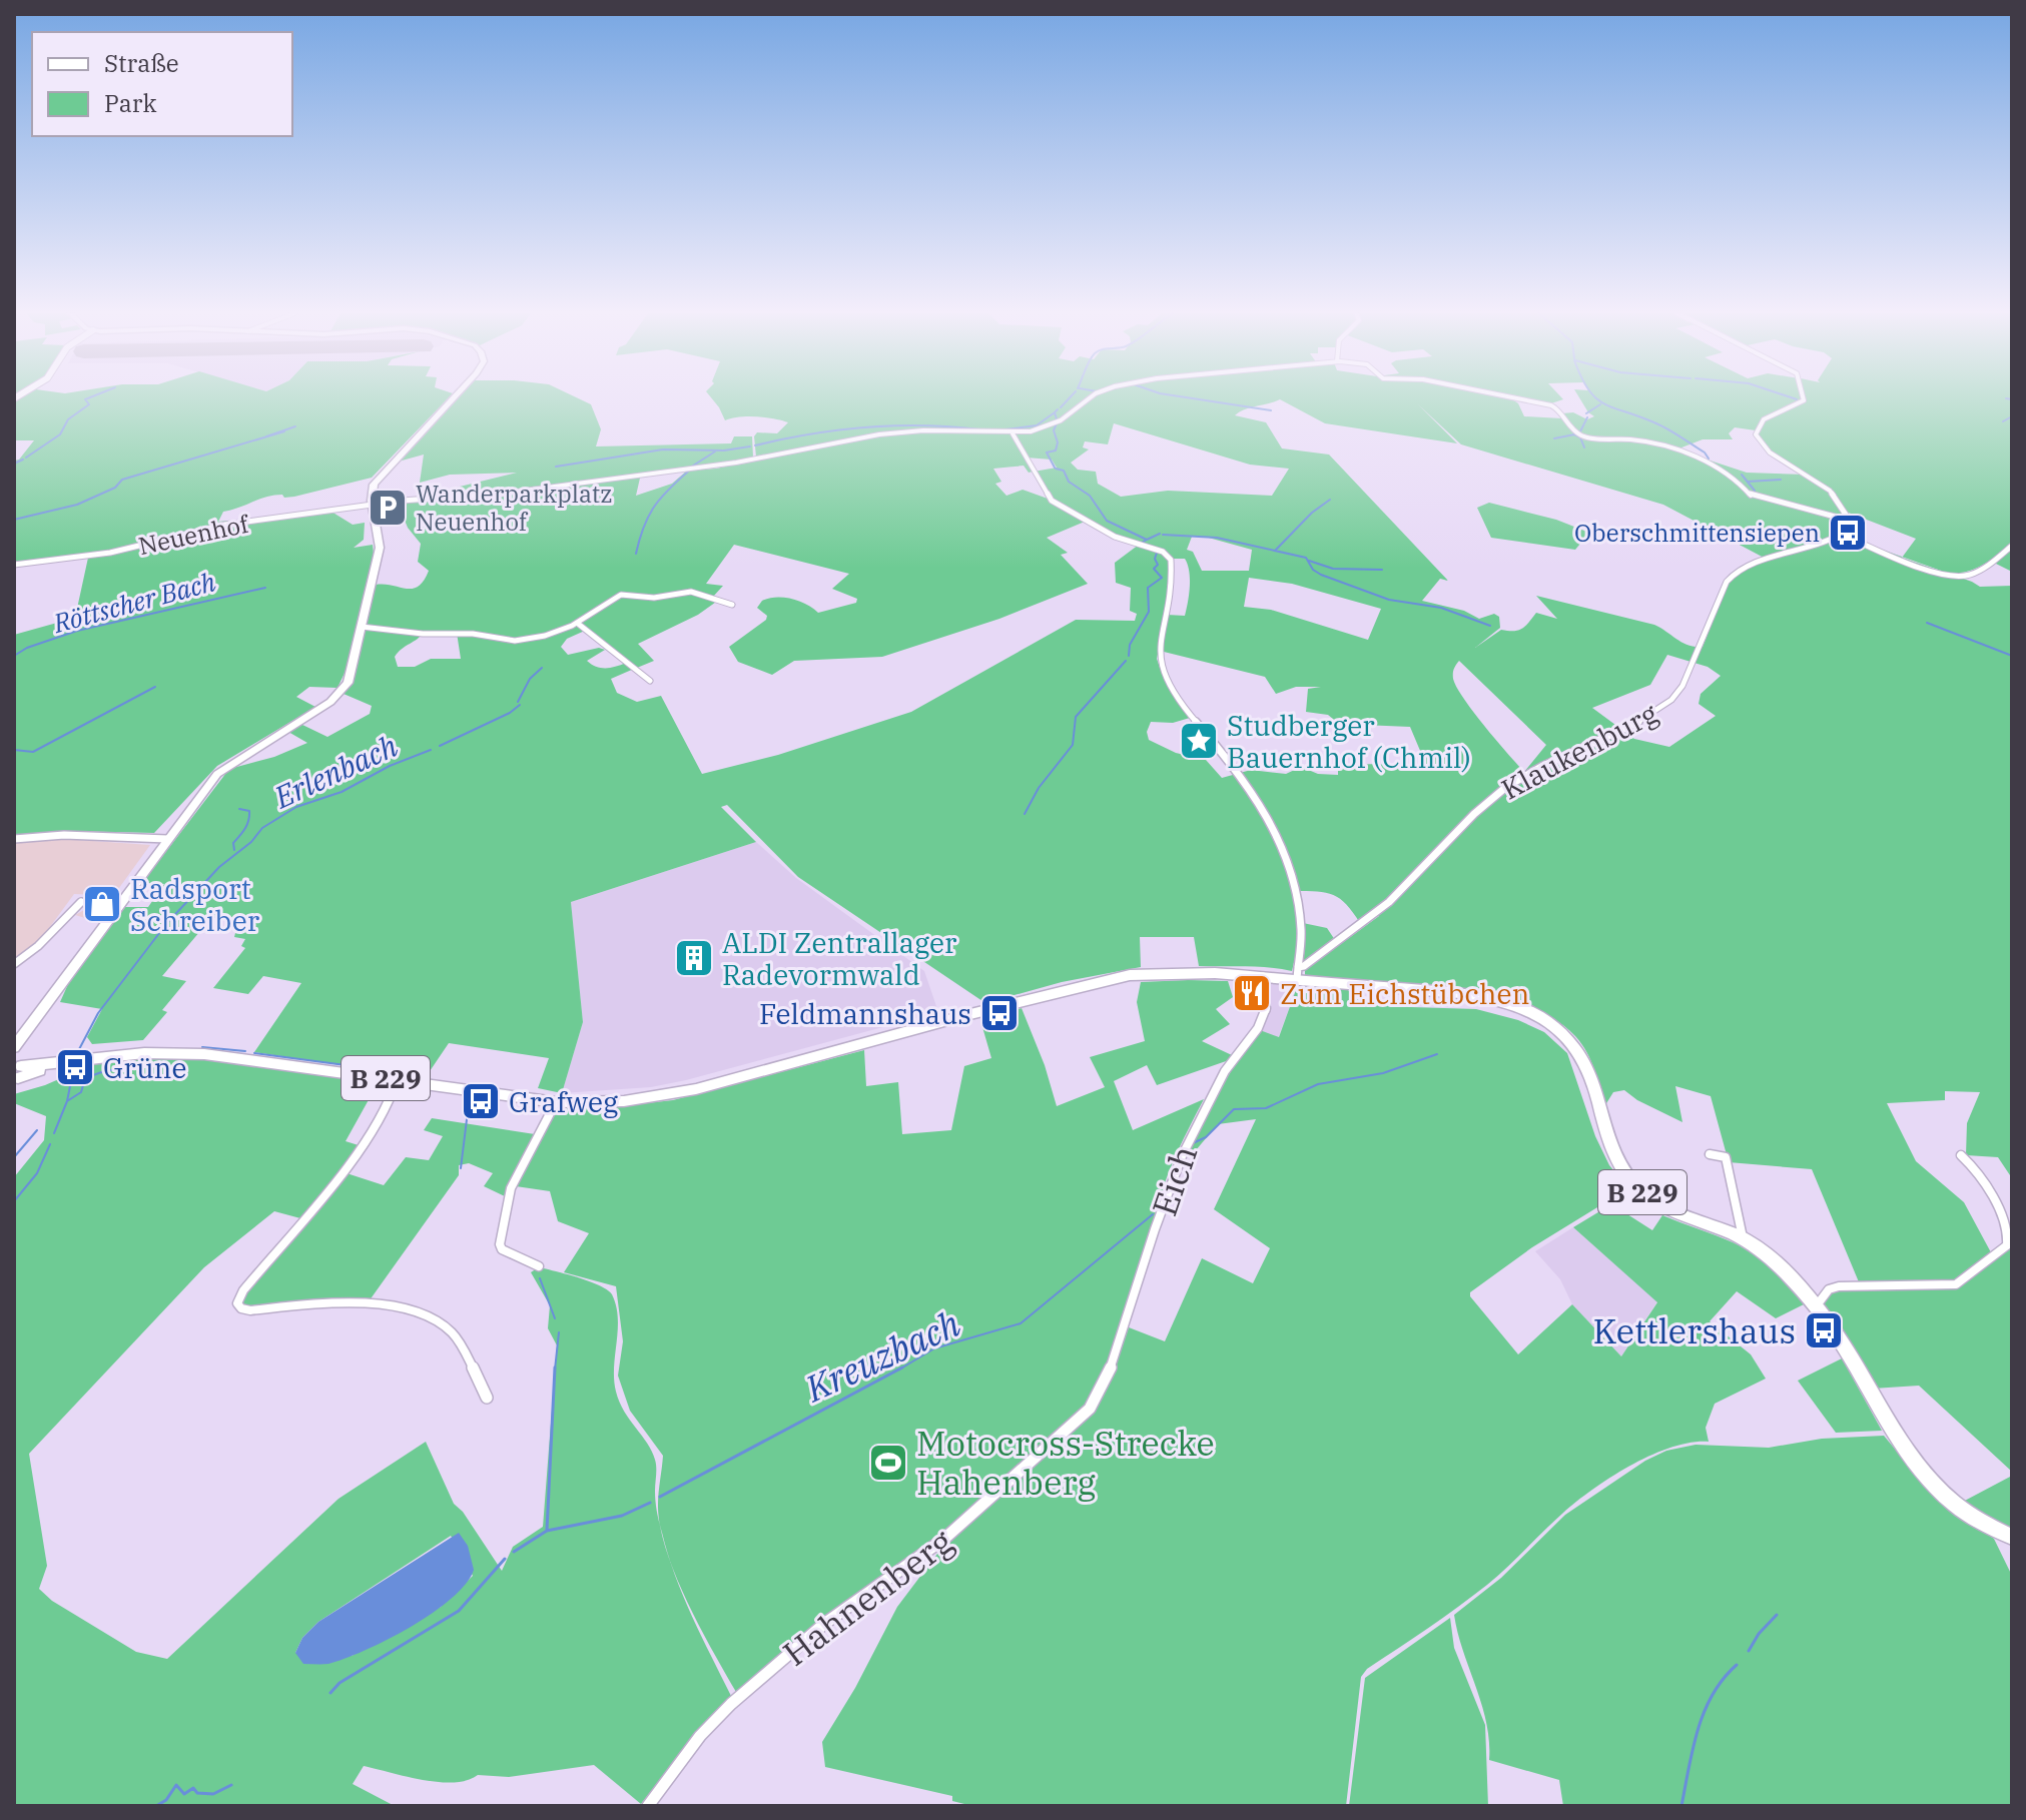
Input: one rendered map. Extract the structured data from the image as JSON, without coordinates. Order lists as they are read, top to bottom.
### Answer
{
  "streets": {
    "main road": ["B 229"],
    "street": [
      "Neuenhof",
      "Klaukenburg",
      "Eich",
      "Hahnenberg"
    ]
  },
  "crossings": [
    ["Klaukenburg", "B 229"],
    ["B 229", "Eich"],
    ["Eich", "Hahnenberg"]
  ],
  "water": ["Röttscher Bach", "Erlenbach", "Kreuzbach"],
  "places": {
    "parking": ["Wanderparkplatz Neuenhof"],
    "bus stop": [
      "Oberschmittensiepen",
      "Feldmannshaus",
      "Grüne",
      "Grafweg",
      "Kettlershaus"
    ],
    "place": ["Studberger Bauernhof (Chmil)"],
    "shop": ["Radsport Schreiber"],
    "building": ["ALDI Zentrallager Radevormwald"],
    "restaurant": ["Zum Eichstübchen"],
    "sports": ["Motocross-Strecke Hahenberg"]
  },
  "legend": ["Straße", "Park"]
}
